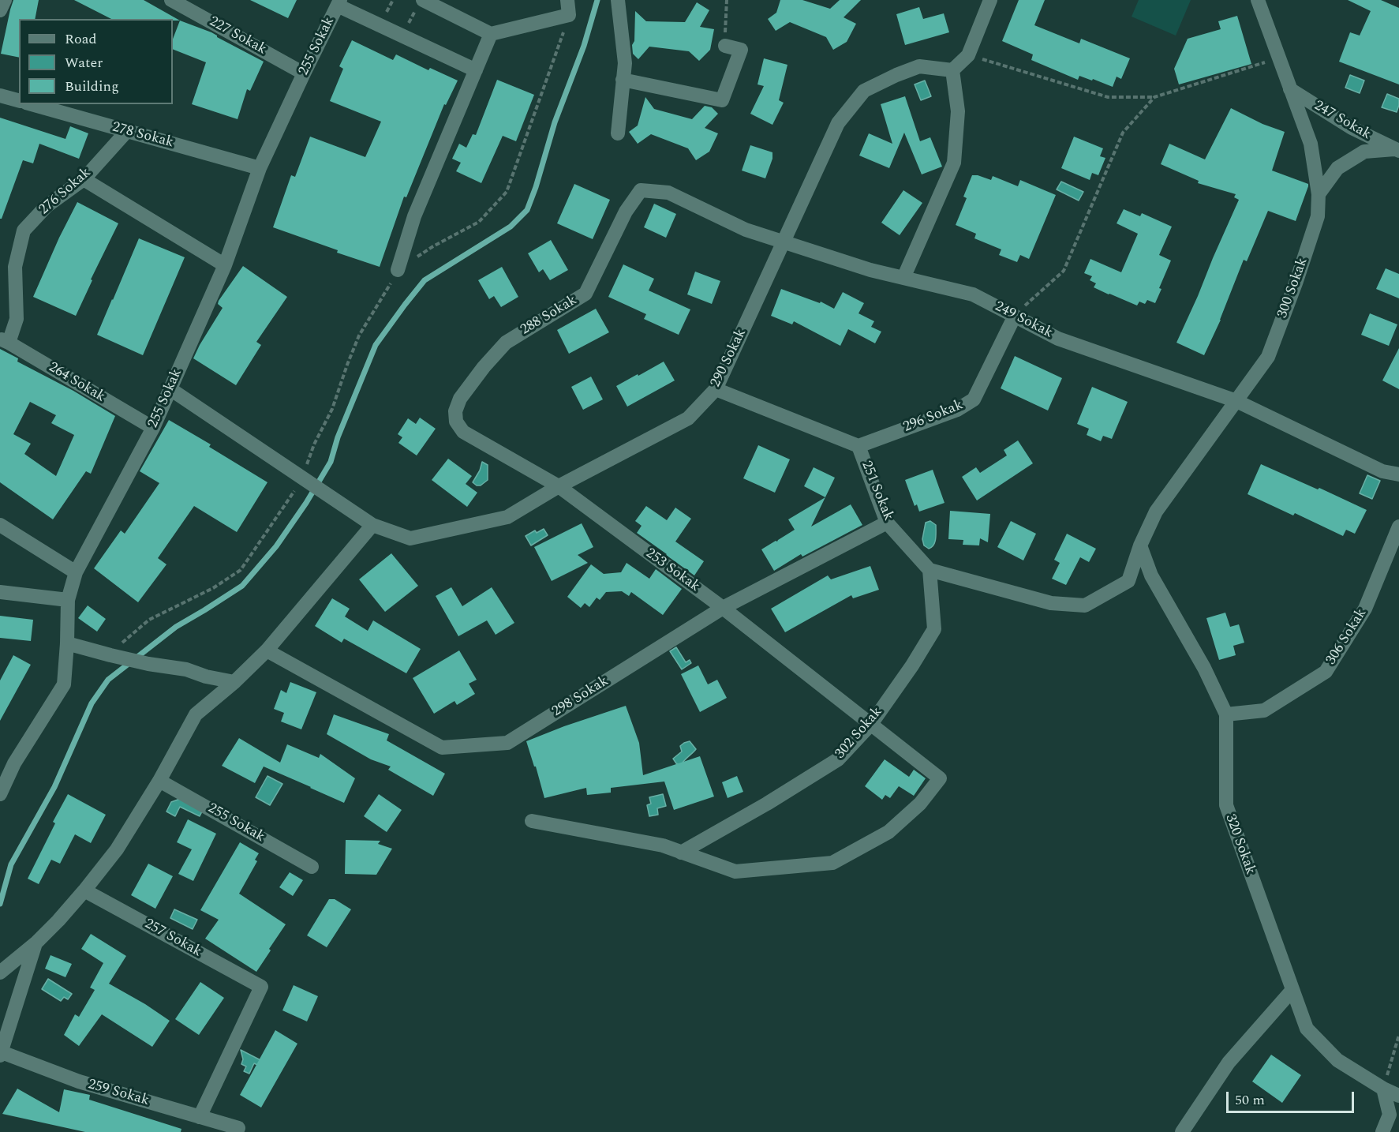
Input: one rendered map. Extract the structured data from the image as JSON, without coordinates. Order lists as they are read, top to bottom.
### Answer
{
  "streets": {
    "street": [
      "227 Sokak",
      "255 Sokak",
      "247 Sokak",
      "278 Sokak",
      "276 Sokak",
      "300 Sokak",
      "288 Sokak",
      "249 Sokak",
      "290 Sokak",
      "264 Sokak",
      "296 Sokak",
      "251 Sokak",
      "253 Sokak",
      "306 Sokak",
      "298 Sokak",
      "302 Sokak",
      "320 Sokak",
      "257 Sokak",
      "259 Sokak"
    ]
  },
  "crossings": [
    ["227 Sokak", "255 Sokak"],
    ["255 Sokak", "278 Sokak"],
    ["255 Sokak", "290 Sokak"],
    ["255 Sokak", "264 Sokak"],
    ["247 Sokak", "300 Sokak"],
    ["278 Sokak", "276 Sokak"],
    ["276 Sokak", "264 Sokak"],
    ["300 Sokak", "249 Sokak"],
    ["300 Sokak", "320 Sokak"],
    ["288 Sokak", "249 Sokak"],
    ["288 Sokak", "253 Sokak"],
    ["249 Sokak", "290 Sokak"],
    ["249 Sokak", "296 Sokak"],
    ["290 Sokak", "251 Sokak"],
    ["290 Sokak", "253 Sokak"],
    ["296 Sokak", "251 Sokak"],
    ["251 Sokak", "298 Sokak"],
    ["251 Sokak", "302 Sokak"],
    ["253 Sokak", "298 Sokak"],
    ["253 Sokak", "302 Sokak"],
    ["306 Sokak", "320 Sokak"],
    ["257 Sokak", "259 Sokak"]
  ],
  "legend": ["Road", "Water", "Building"],
  "scale_bar": "50 m"
}
